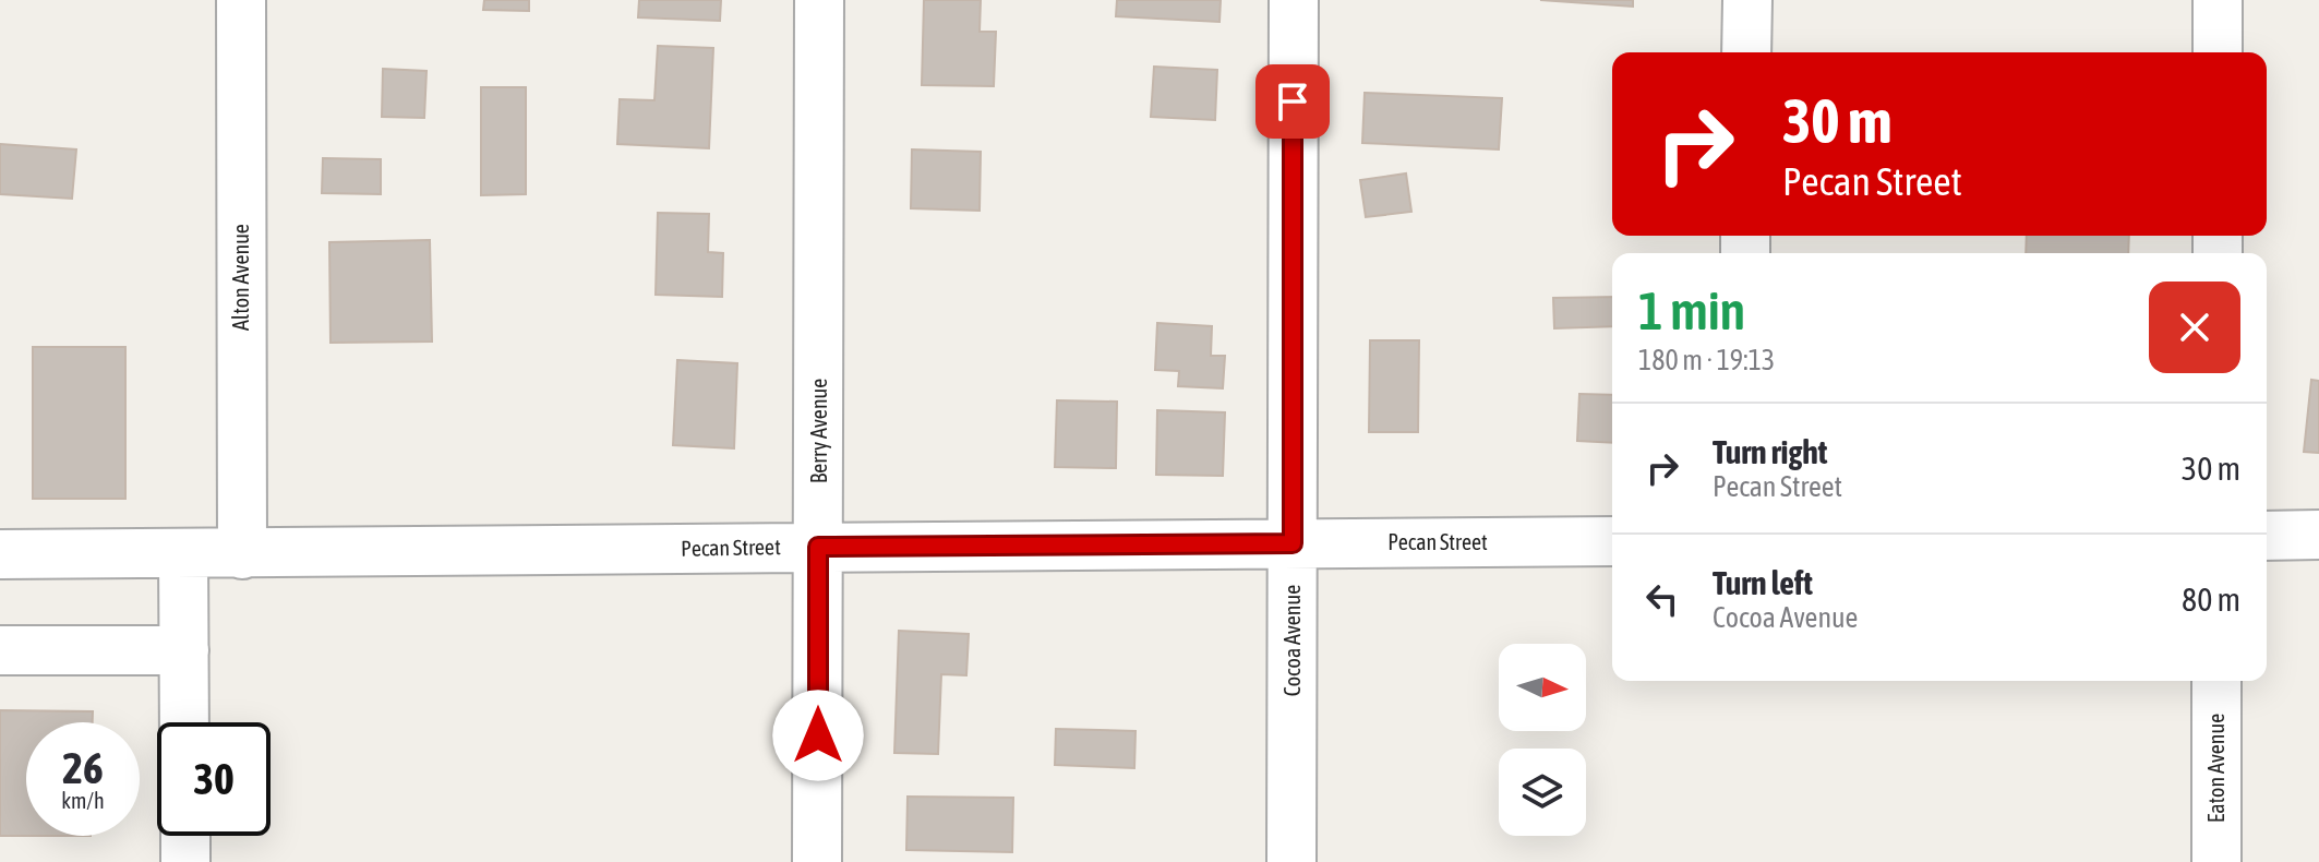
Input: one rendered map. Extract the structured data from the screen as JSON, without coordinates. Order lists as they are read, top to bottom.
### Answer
{
  "streets": {
    "street": [
      "Alton Avenue",
      "Berry Avenue",
      "Pecan Street",
      "Cocoa Avenue",
      "Eaton Avenue"
    ]
  },
  "crossings": [
    ["Alton Avenue", "Pecan Street"],
    ["Berry Avenue", "Pecan Street"],
    ["Pecan Street", "Cocoa Avenue"]
  ],
  "north": "right",
  "page": {
    "turn": ["30 m", "Pecan Street"],
    "heading": ["1 min", "180 m · 19:13"],
    "list": [
      {
        "name": "Turn right",
        "note": "Pecan Street",
        "value": "30 m"
      },
      {
        "name": "Turn left",
        "note": "Cocoa Avenue",
        "value": "80 m"
      }
    ],
    "speed": "26 km/h",
    "limit": "30"
  }
}
